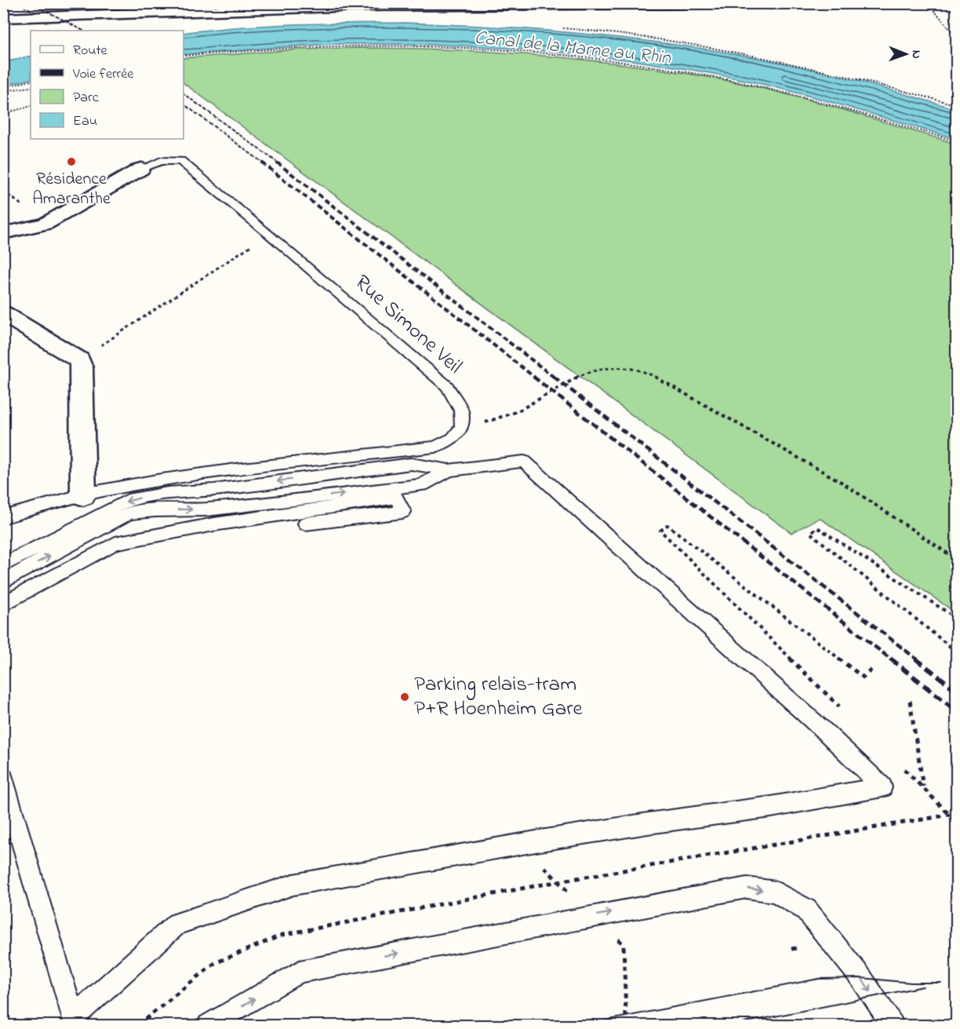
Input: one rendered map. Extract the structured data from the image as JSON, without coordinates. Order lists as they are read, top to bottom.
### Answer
{
  "streets": {
    "main road": ["Rue Simone Veil"]
  },
  "water": ["Canal de la Marne au Rhin"],
  "places": ["Résidence Amaranthe", "Parking relais-tram P+R Hoenheim Gare"],
  "legend": [
    "Route",
    "Voie ferrée",
    "Parc",
    "Eau"
  ],
  "north": "right"
}
